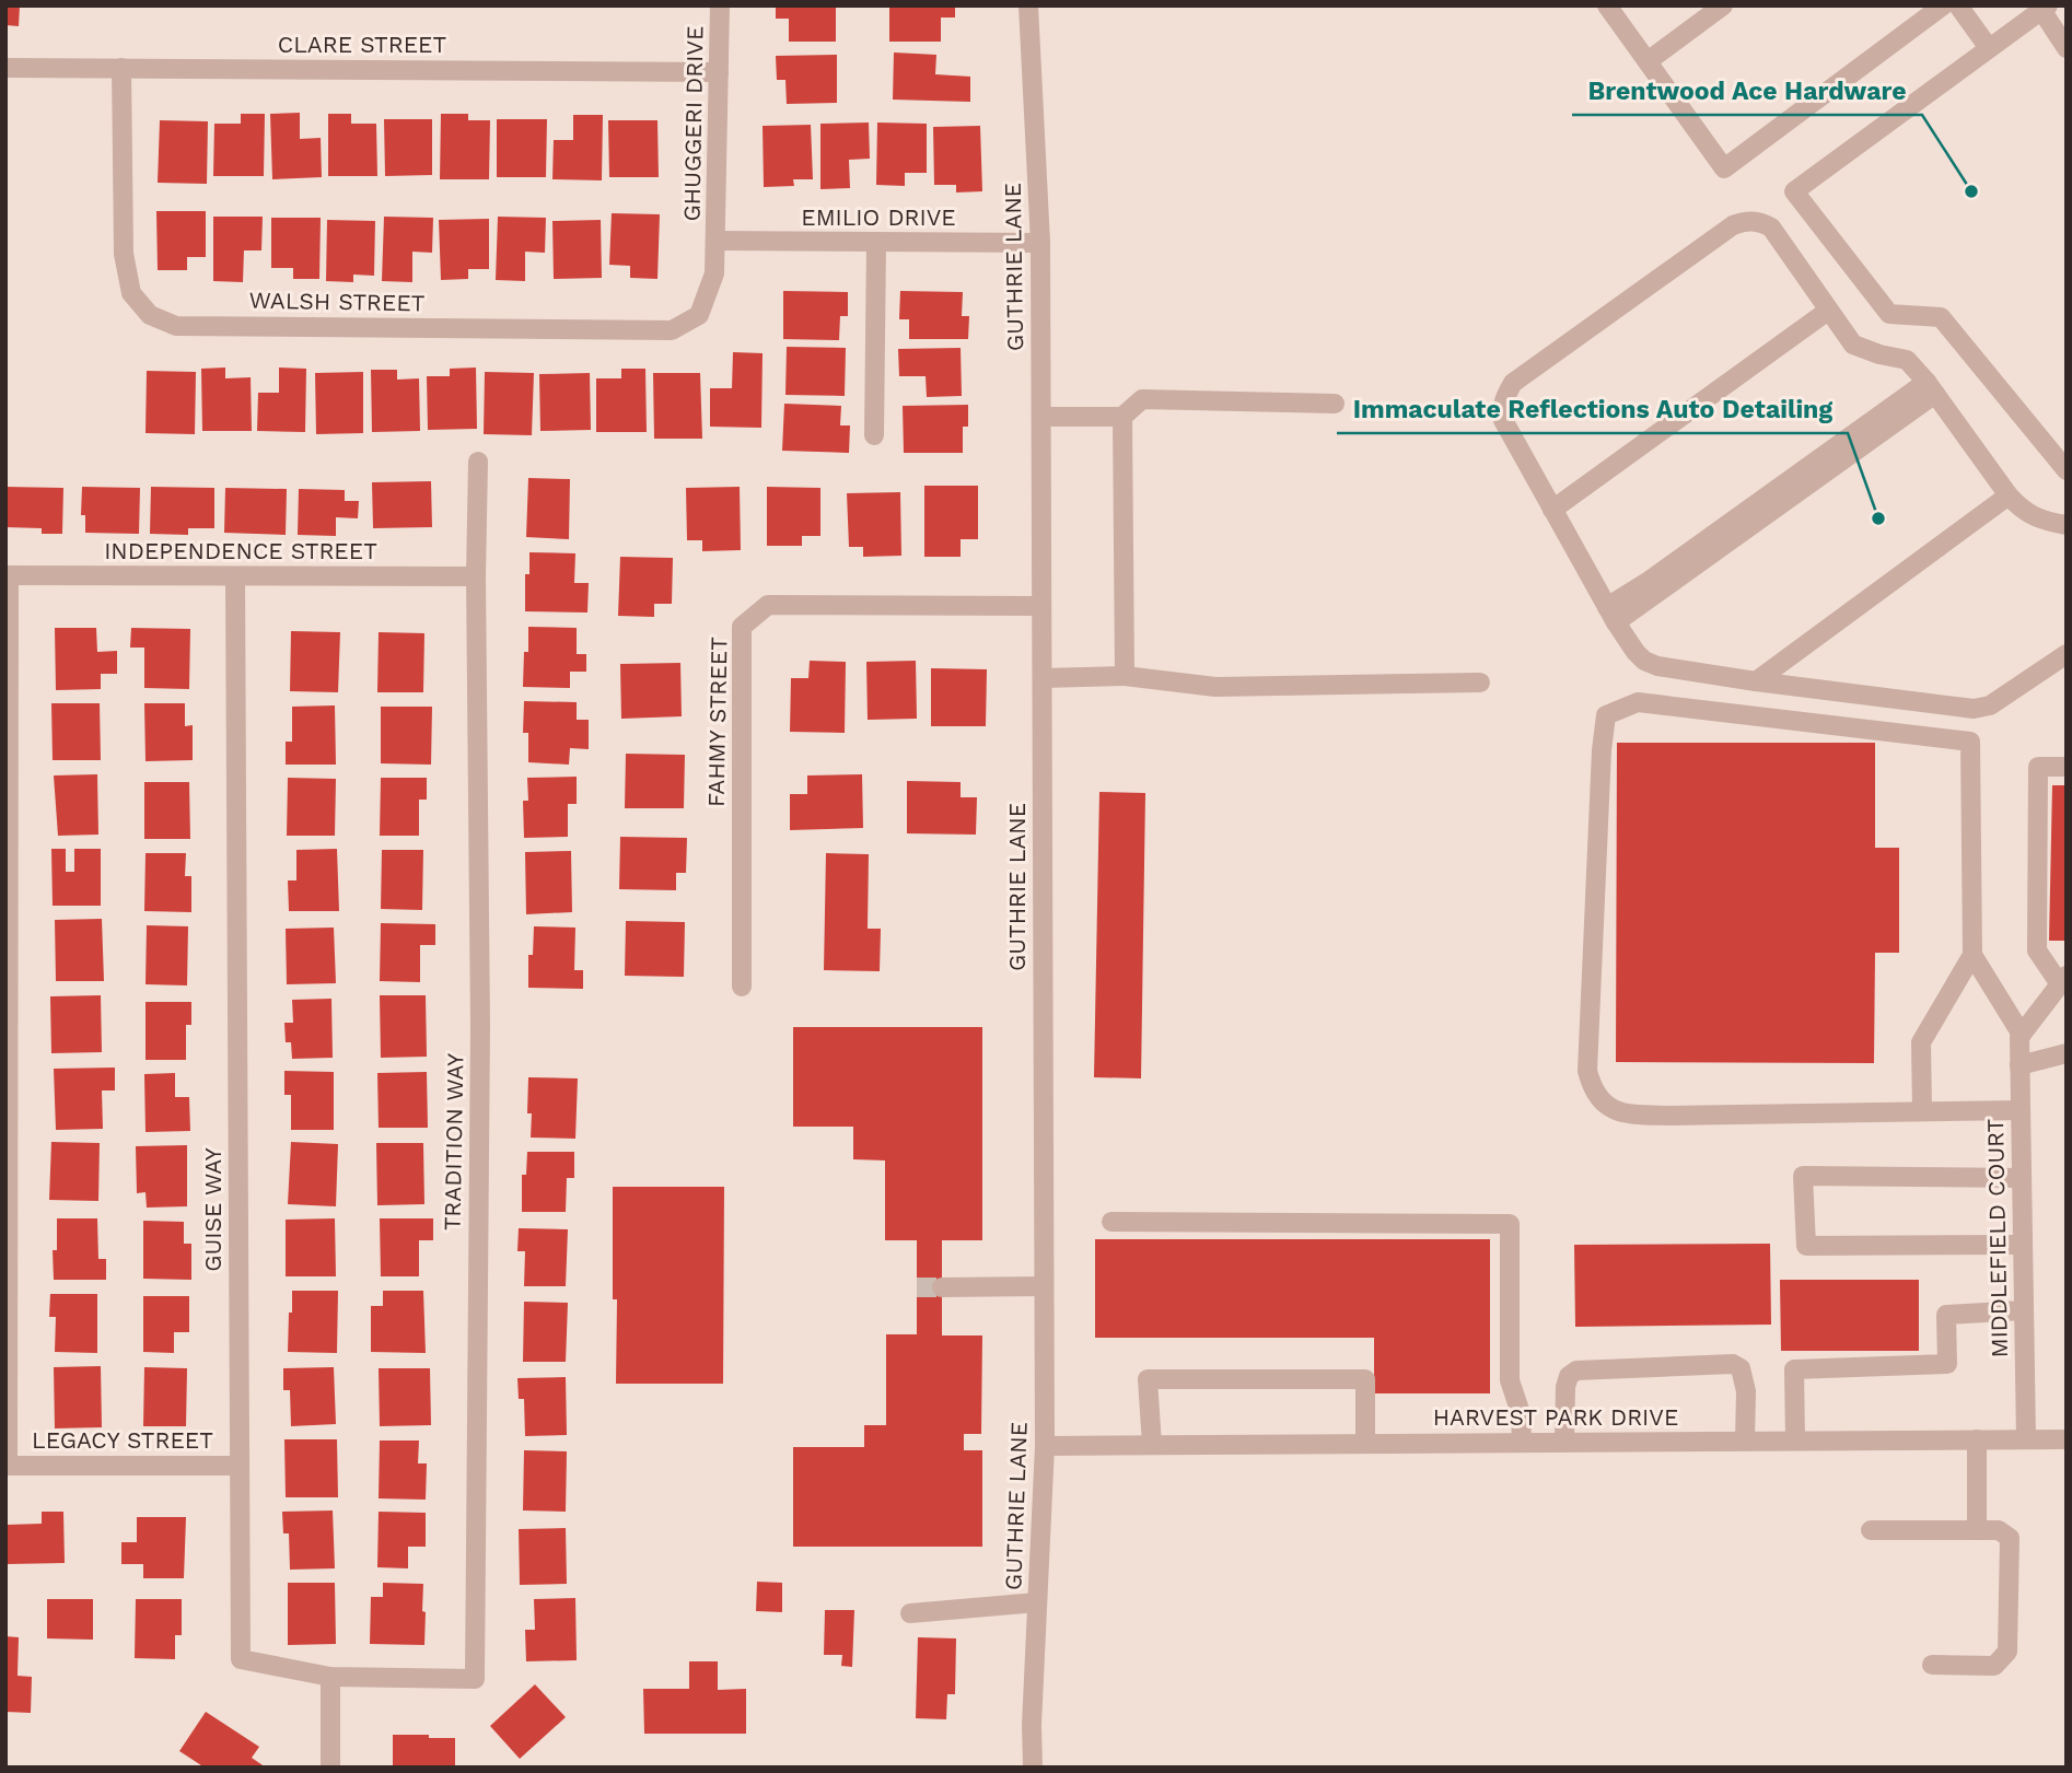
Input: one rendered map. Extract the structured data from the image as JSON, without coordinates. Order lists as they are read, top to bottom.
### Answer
{
  "streets": {
    "street": [
      "CLARE STREET",
      "GHUGGERI DRIVE",
      "EMILIO DRIVE",
      "GUTHRIE LANE",
      "WALSH STREET",
      "INDEPENDENCE STREET",
      "FAHMY STREET",
      "TRADITION WAY",
      "GUISE WAY",
      "MIDDLEFIELD COURT",
      "HARVEST PARK DRIVE",
      "LEGACY STREET"
    ]
  },
  "crossings": [
    ["CLARE STREET", "GHUGGERI DRIVE"],
    ["CLARE STREET", "WALSH STREET"],
    ["GHUGGERI DRIVE", "EMILIO DRIVE"],
    ["GHUGGERI DRIVE", "WALSH STREET"],
    ["EMILIO DRIVE", "GUTHRIE LANE"],
    ["EMILIO DRIVE", "WALSH STREET"],
    ["GUTHRIE LANE", "FAHMY STREET"],
    ["GUTHRIE LANE", "HARVEST PARK DRIVE"],
    ["INDEPENDENCE STREET", "TRADITION WAY"],
    ["INDEPENDENCE STREET", "GUISE WAY"],
    ["TRADITION WAY", "GUISE WAY"],
    ["GUISE WAY", "LEGACY STREET"],
    ["MIDDLEFIELD COURT", "HARVEST PARK DRIVE"]
  ],
  "places": ["Brentwood Ace Hardware", "Immaculate Reflections Auto Detailing"]
}
